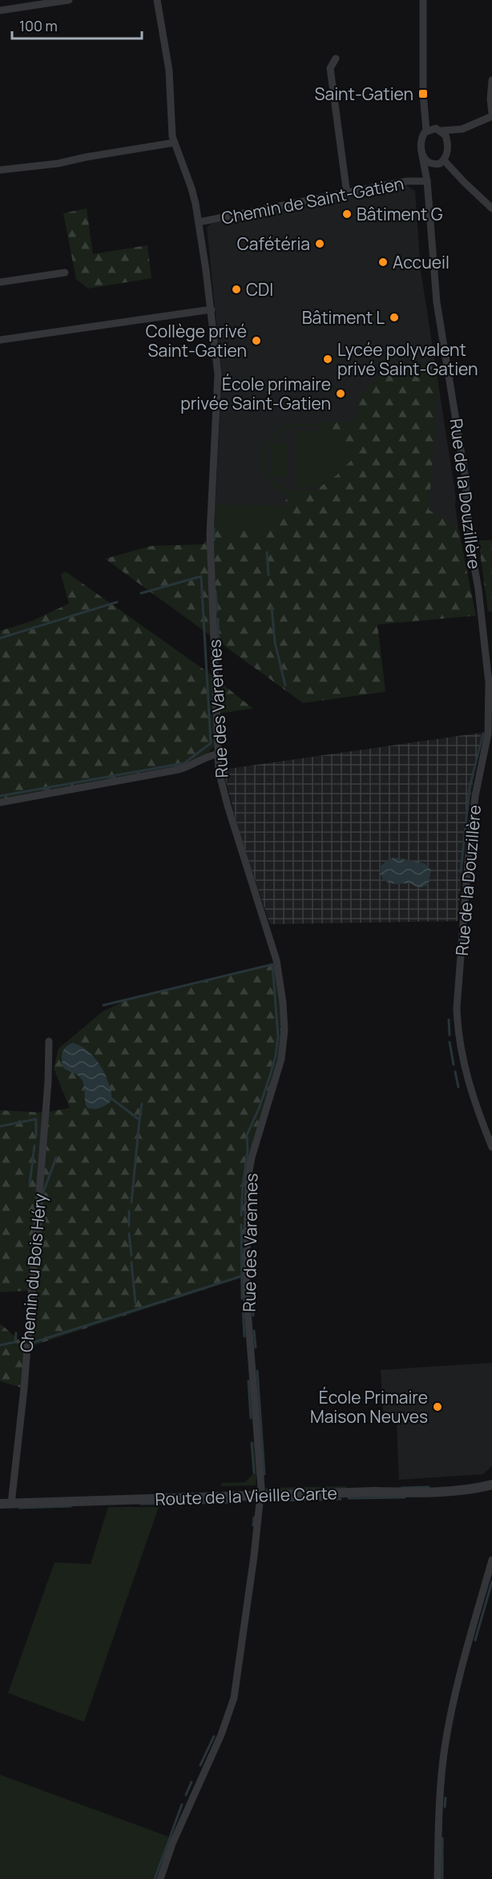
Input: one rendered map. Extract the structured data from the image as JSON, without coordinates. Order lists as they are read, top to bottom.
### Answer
{
  "streets": {
    "street": [
      "Chemin de Saint-Gatien",
      "Rue de la Douzillère",
      "Rue des Varennes",
      "Chemin du Bois Héry",
      "Route de la Vieille Carte"
    ]
  },
  "crossings": [
    ["Chemin de Saint-Gatien", "Rue de la Douzillère"],
    ["Chemin de Saint-Gatien", "Rue des Varennes"],
    ["Rue des Varennes", "Route de la Vieille Carte"],
    ["Chemin du Bois Héry", "Route de la Vieille Carte"]
  ],
  "places": {
    "transit": ["Saint-Gatien"],
    "other": [
      "Bâtiment G",
      "Cafétéria",
      "Accueil",
      "CDI",
      "Bâtiment L",
      "Collège privé Saint-Gatien",
      "Lycée polyvalent privé Saint-Gatien",
      "École primaire privée Saint-Gatien",
      "École Primaire Maison Neuves"
    ]
  },
  "scale_bar": "100 m"
}
